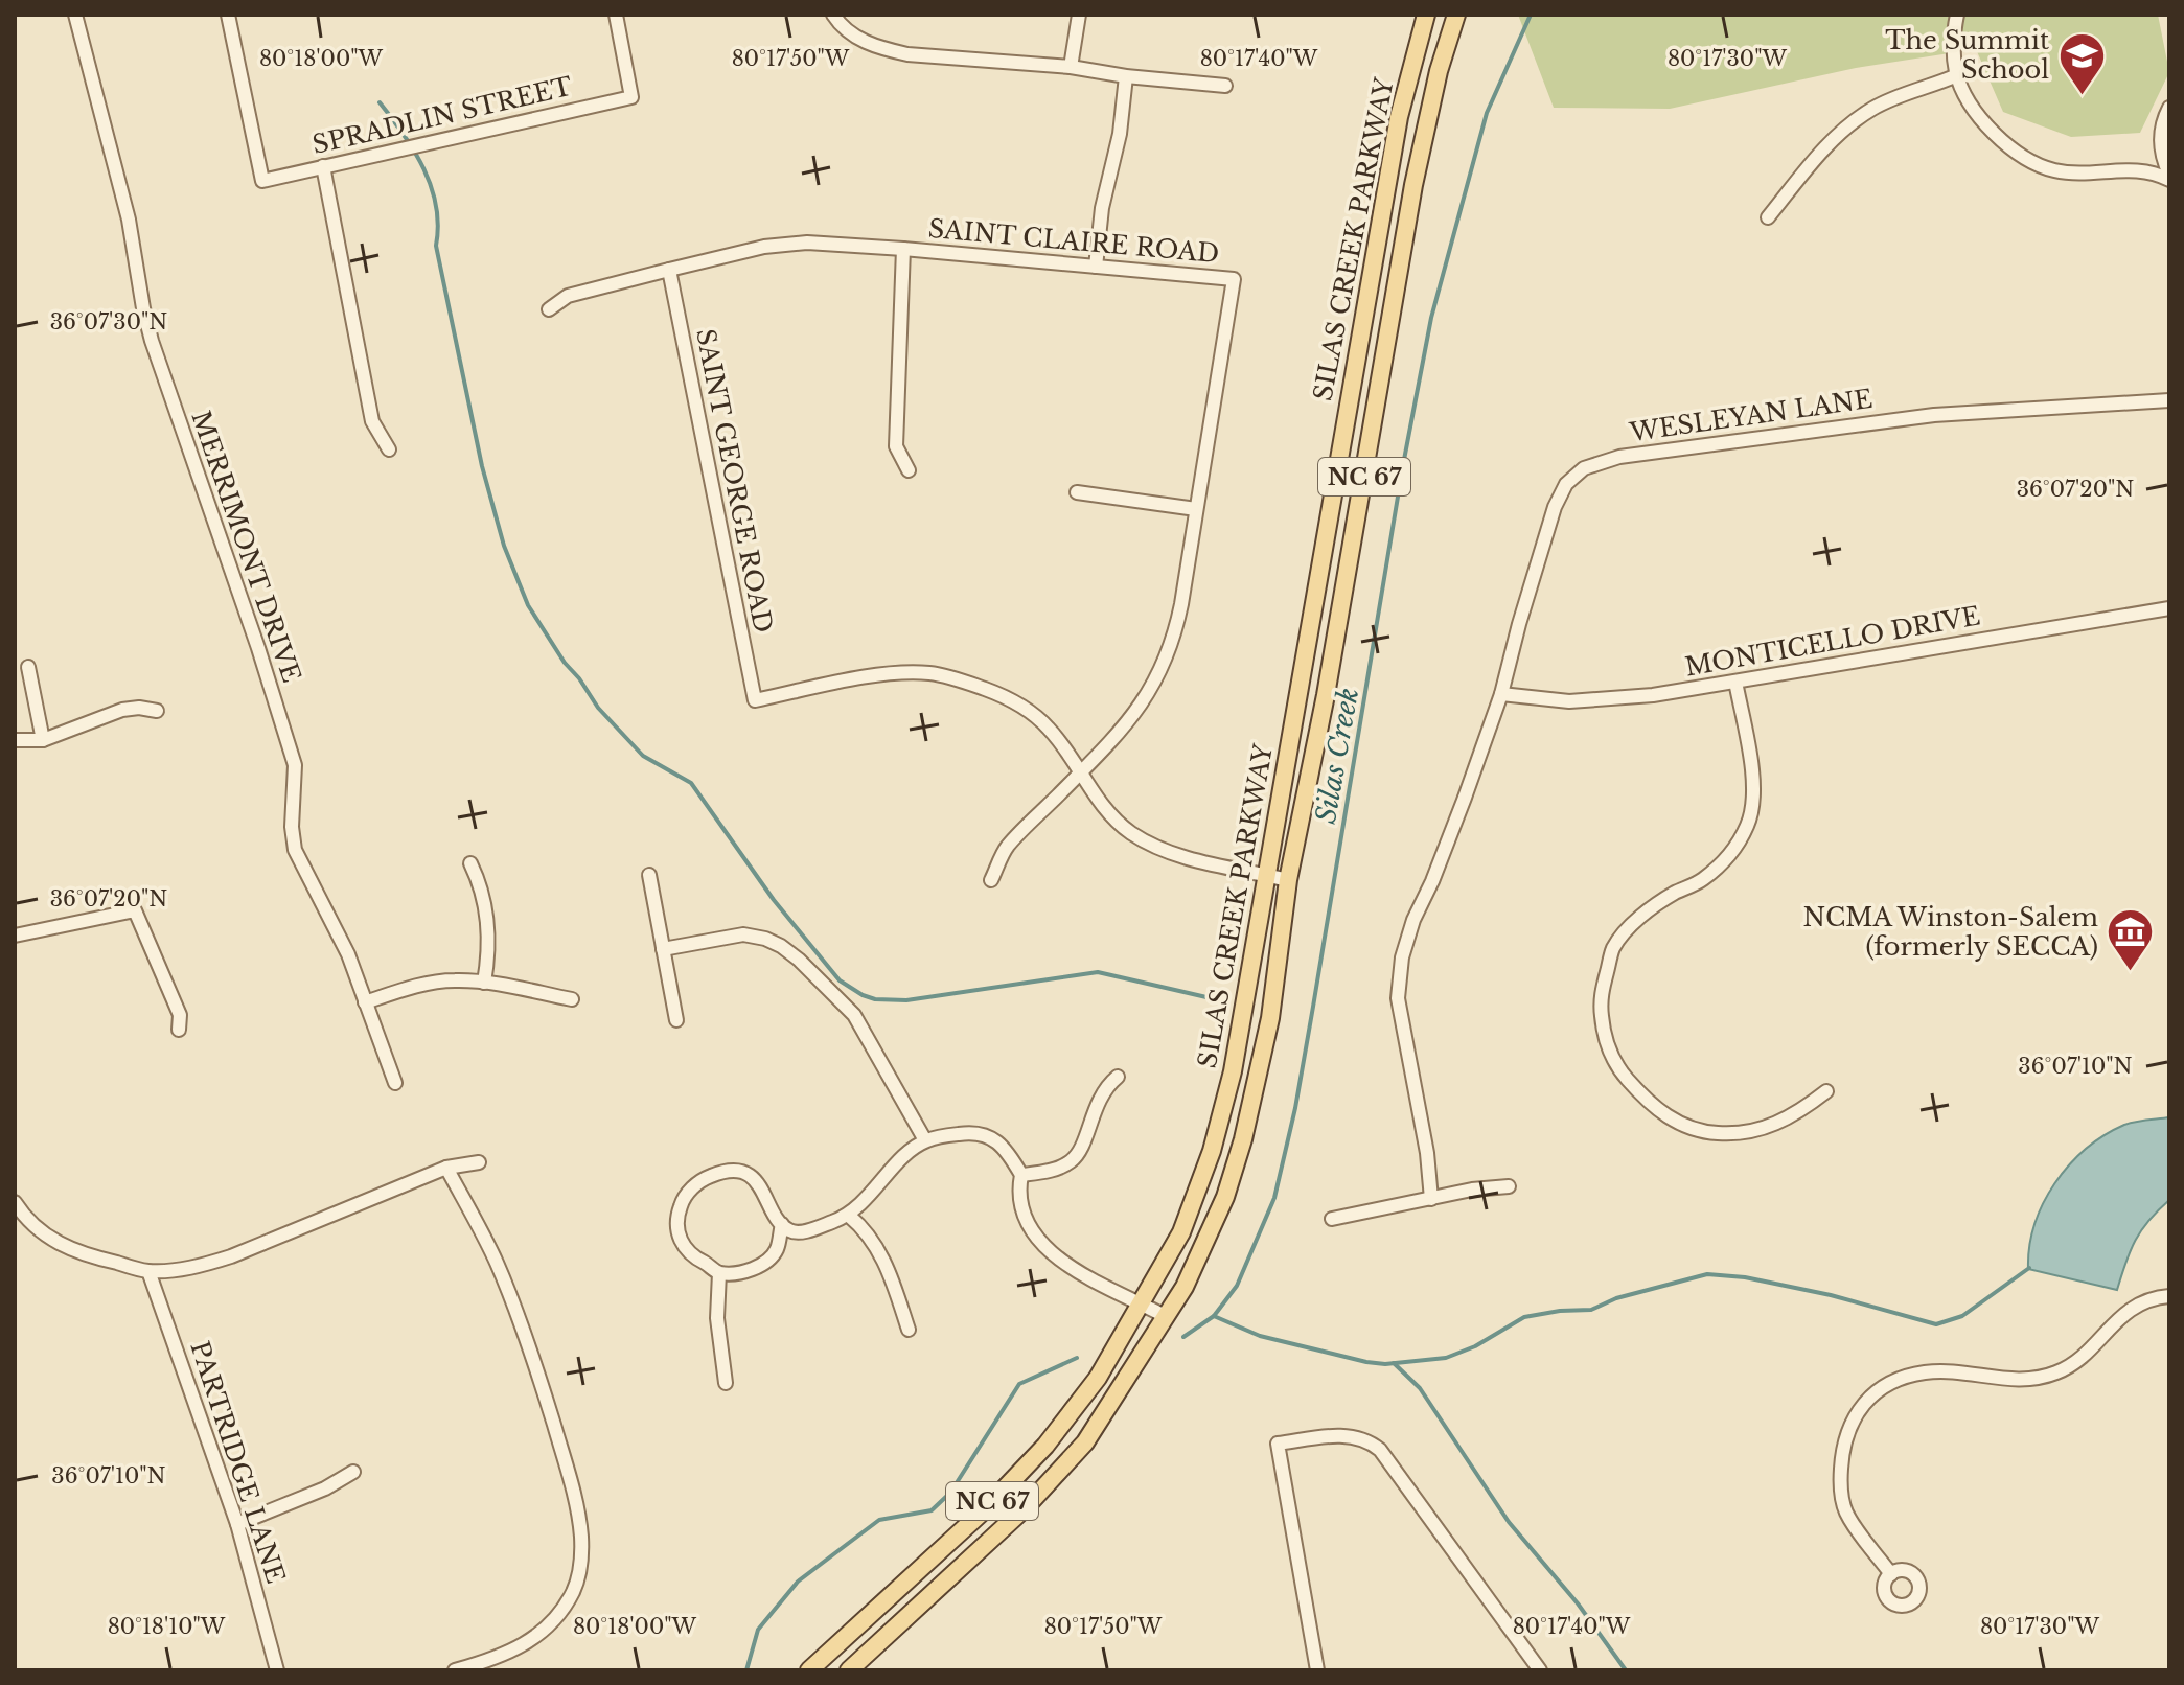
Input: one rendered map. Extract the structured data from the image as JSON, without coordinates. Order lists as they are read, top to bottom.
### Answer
{
  "streets": {
    "main road": ["SILAS CREEK PARKWAY", "NC 67"],
    "street": [
      "SPRADLIN STREET",
      "SAINT CLAIRE ROAD",
      "WESLEYAN LANE",
      "SAINT GEORGE ROAD",
      "MERRIMONT DRIVE",
      "MONTICELLO DRIVE",
      "PARTRIDGE LANE"
    ]
  },
  "crossings": [
    ["SAINT CLAIRE ROAD", "SAINT GEORGE ROAD"],
    ["WESLEYAN LANE", "MONTICELLO DRIVE"]
  ],
  "water": ["Silas Creek"],
  "places": {
    "school or university": ["The Summit School"],
    "museum": ["NCMA Winston-Salem (formerly SECCA)"]
  },
  "coordinates": [
    "80°18'00\"W",
    "80°17'50\"W",
    "80°17'40\"W",
    "80°17'30\"W",
    "36°07'30\"N",
    "36°07'20\"N",
    "36°07'10\"N",
    "80°18'10\"W"
  ]
}
